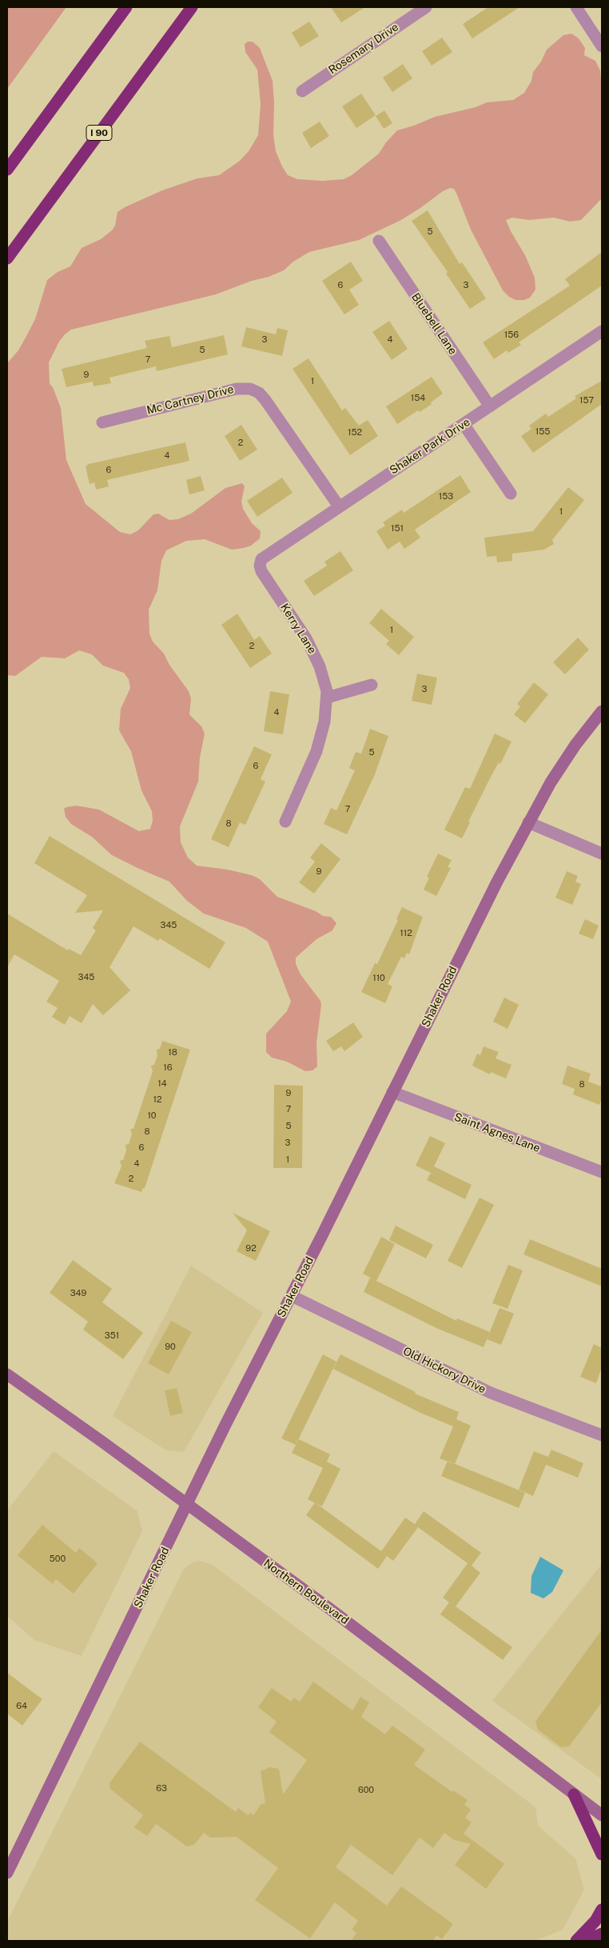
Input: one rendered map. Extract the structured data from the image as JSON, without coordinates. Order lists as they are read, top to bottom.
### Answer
{
  "streets": {
    "highway": ["I 90"],
    "main road": ["Shaker Road", "Northern Boulevard"],
    "street": [
      "Rosemary Drive",
      "Bluebell Lane",
      "Mc Cartney Drive",
      "Shaker Park Drive",
      "Kerry Lane",
      "Saint Agnes Lane",
      "Old Hickory Drive"
    ]
  },
  "crossings": [
    ["Bluebell Lane", "Shaker Park Drive"],
    ["Mc Cartney Drive", "Shaker Park Drive"],
    ["Shaker Park Drive", "Kerry Lane"],
    ["Shaker Road", "Saint Agnes Lane"],
    ["Shaker Road", "Old Hickory Drive"],
    ["Shaker Road", "Northern Boulevard"]
  ],
  "house_numbers": [
    "5",
    "6",
    "3",
    "156",
    "3",
    "4",
    "5",
    "7",
    "9",
    "1",
    "154",
    "157",
    "155",
    "152",
    "2",
    "4",
    "6",
    "153",
    "1",
    "151",
    "1",
    "2",
    "3",
    "4",
    "5",
    "6",
    "7",
    "8",
    "9",
    "345",
    "112",
    "345",
    "110",
    "18",
    "16",
    "14",
    "8",
    "9",
    "12",
    "7",
    "10",
    "5",
    "8",
    "3",
    "6",
    "1",
    "4",
    "2",
    "92",
    "349",
    "351",
    "90",
    "500",
    "64",
    "63",
    "600"
  ]
}
